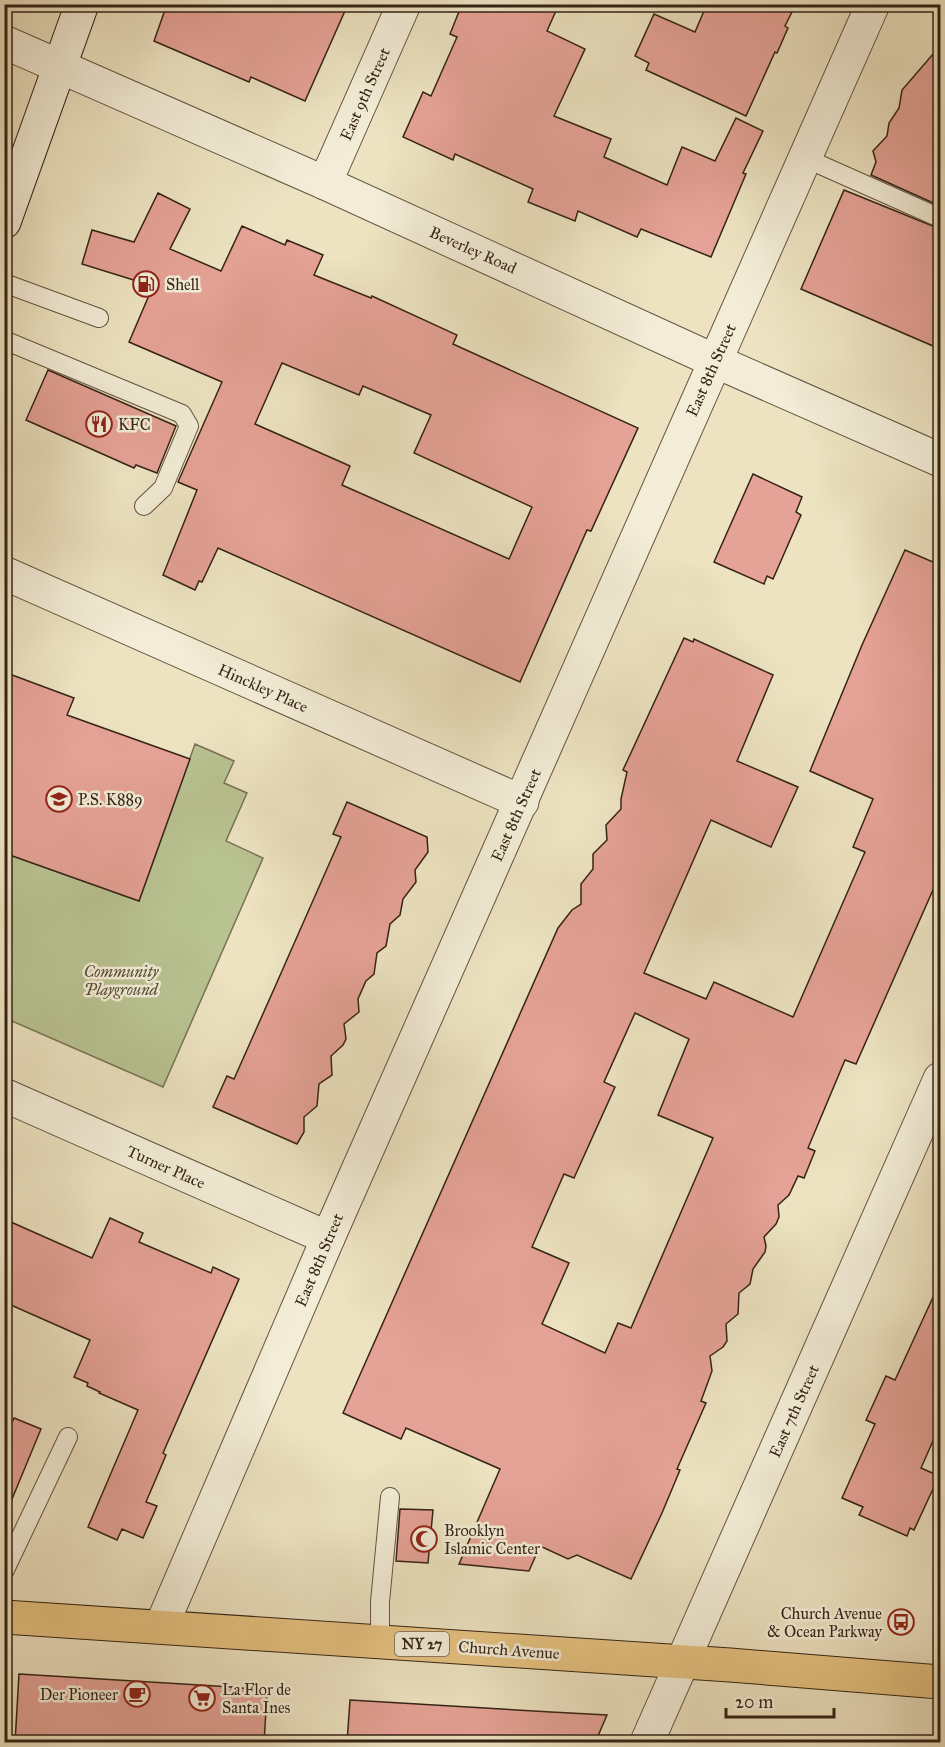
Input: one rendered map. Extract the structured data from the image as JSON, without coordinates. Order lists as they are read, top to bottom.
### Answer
{
  "streets": {
    "highway": ["NY 27", "Church Avenue"],
    "street": [
      "East 9th Street",
      "Beverley Road",
      "East 8th Street",
      "Hinckley Place",
      "Turner Place",
      "East 7th Street"
    ]
  },
  "crossings": [
    ["East 9th Street", "Beverley Road"],
    ["Beverley Road", "East 8th Street"],
    ["East 8th Street", "Hinckley Place"],
    ["East 8th Street", "Turner Place"],
    ["East 8th Street", "Church Avenue"],
    ["East 7th Street", "Church Avenue"]
  ],
  "parks": ["Community Playground"],
  "places": {
    "fuel station": ["Shell"],
    "restaurant": ["KFC"],
    "school or university": ["P.S. K889"],
    "mosque": ["Brooklyn Islamic Center"],
    "bus stop": ["Church Avenue & Ocean Parkway"],
    "cafe": ["Der Pioneer"],
    "supermarket": ["La Flor de Santa Ines"]
  },
  "scale_bar": "20 m"
}
